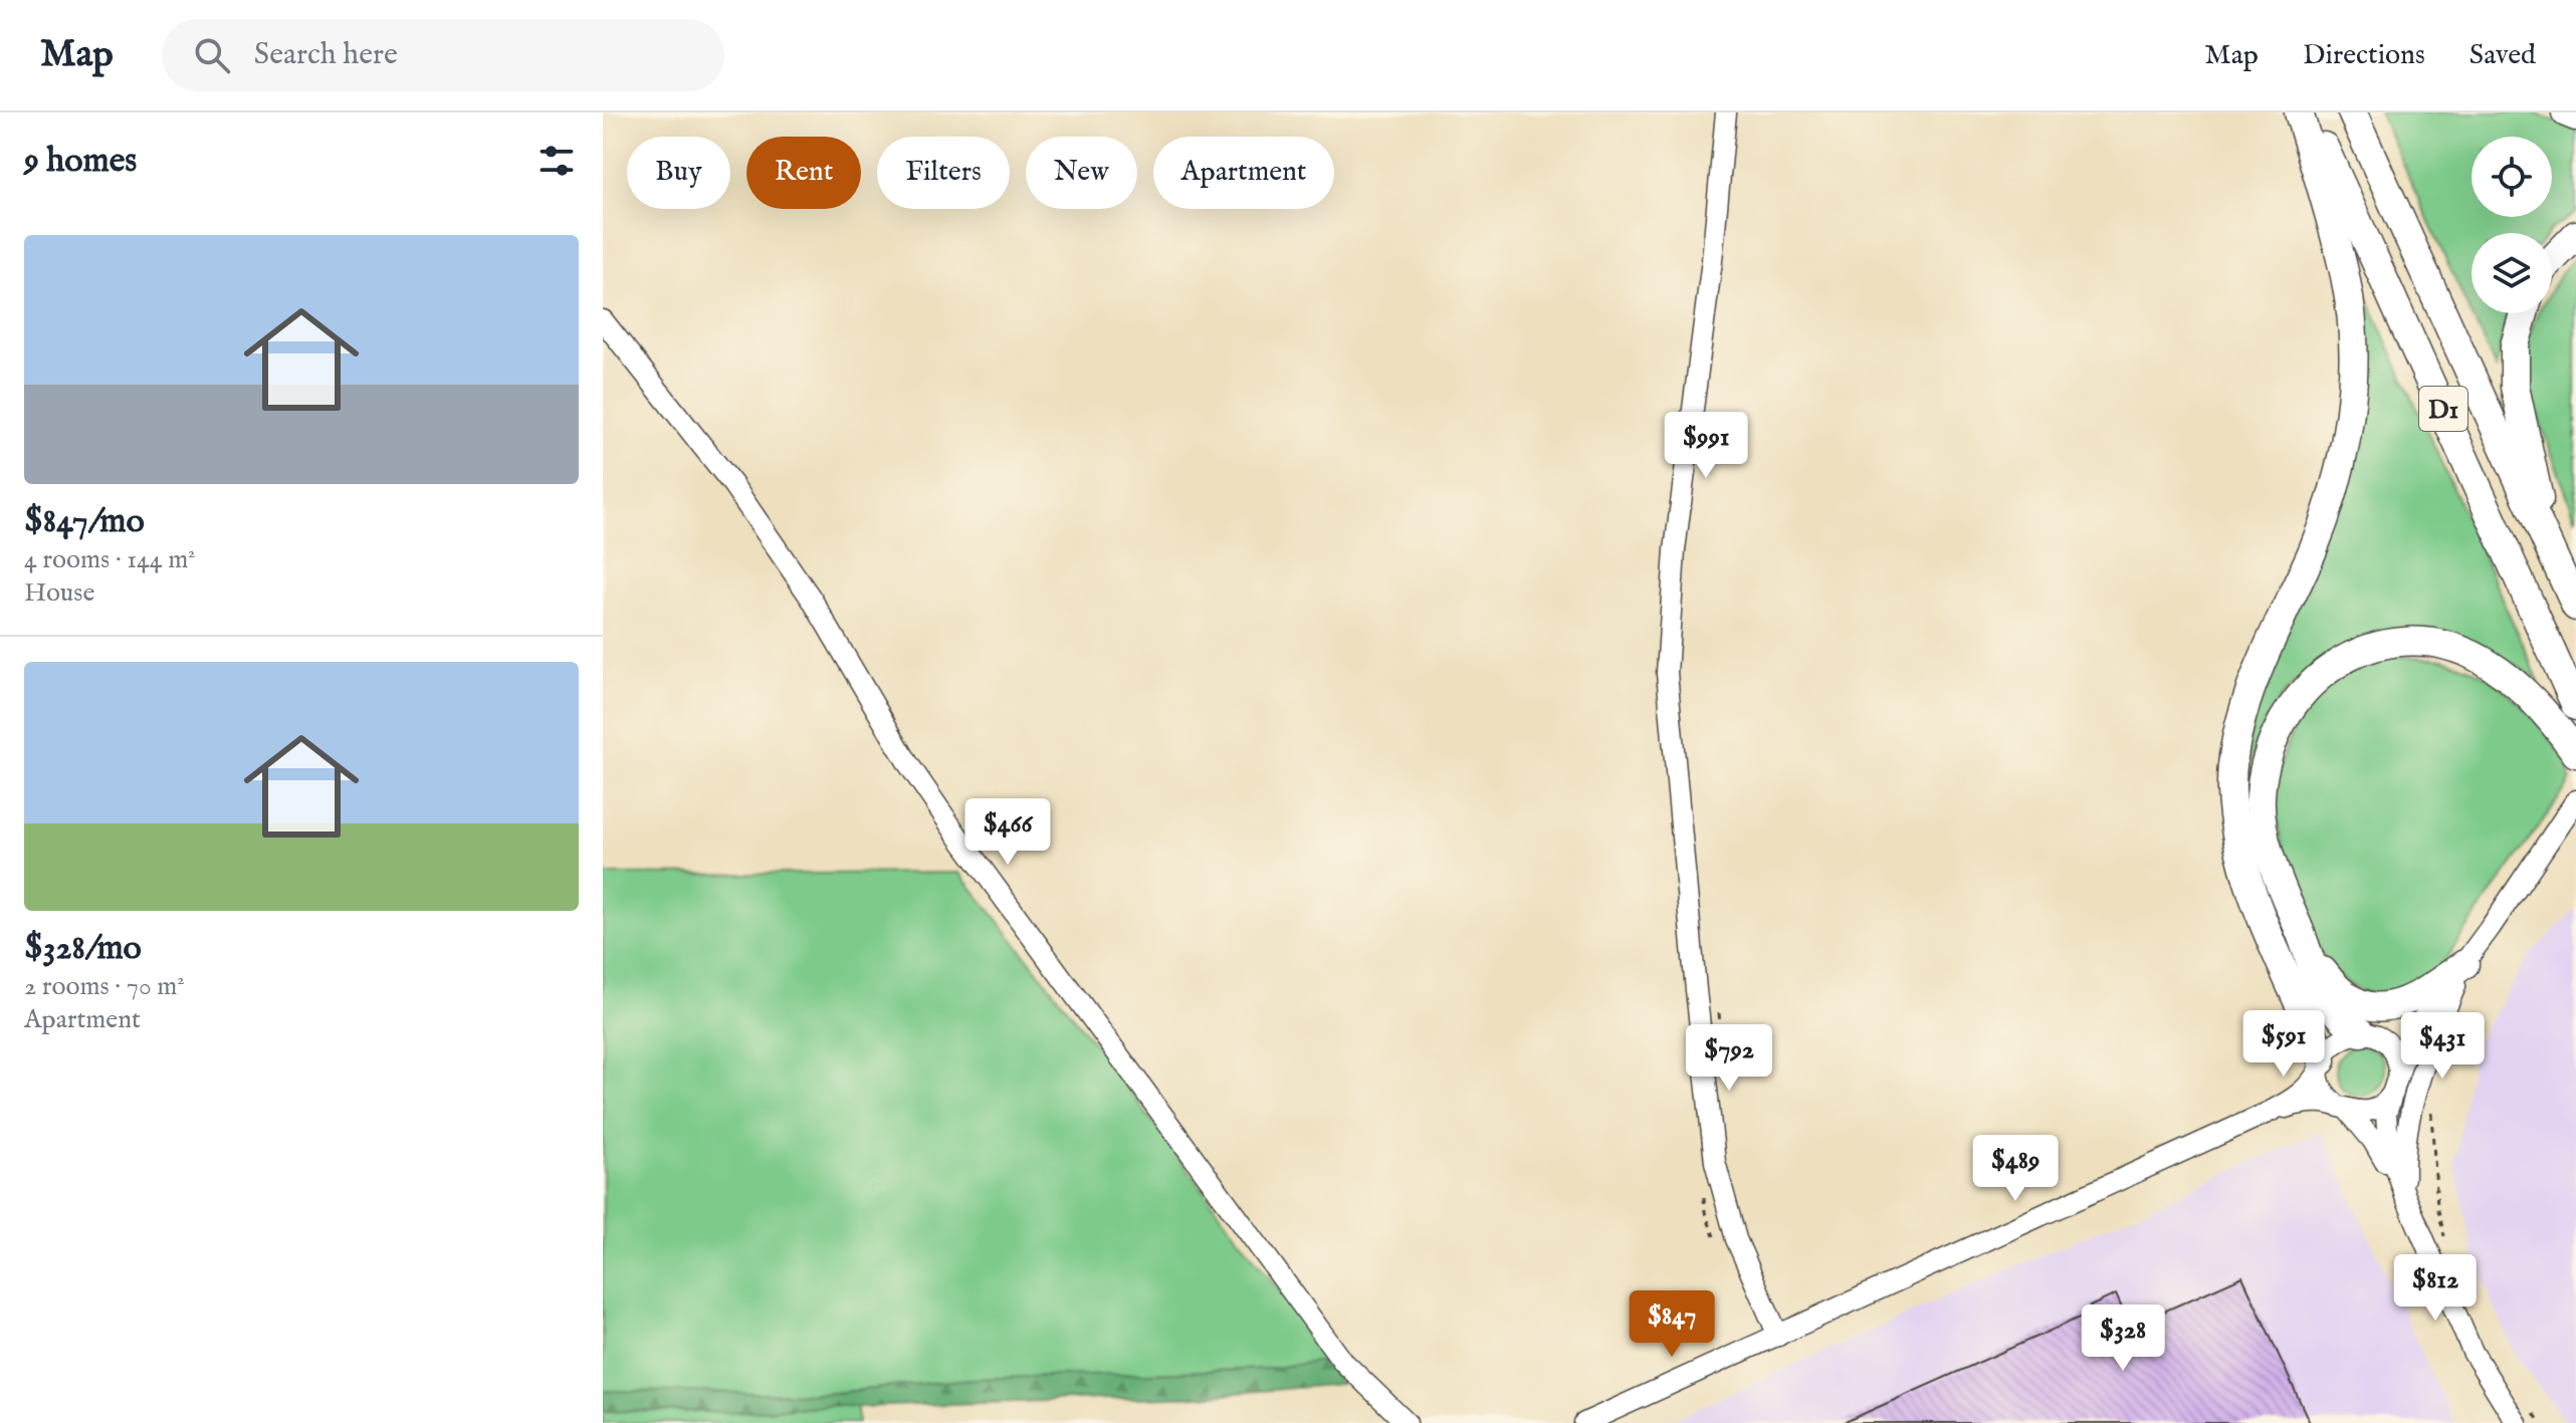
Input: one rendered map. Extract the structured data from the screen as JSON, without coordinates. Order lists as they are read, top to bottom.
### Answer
{
  "streets": {
    "highway": ["D1"]
  },
  "page": {
    "header": "Map",
    "search": "Search here",
    "nav": ["Map", "Directions", "Saved"],
    "heading": "9 homes",
    "chip": [
      "Buy",
      "Rent",
      "Filters",
      "New",
      "Apartment"
    ],
    "list": [
      {
        "name": "$847/mo",
        "note": "4 rooms · 144 m² · House"
      },
      {
        "name": "$328/mo",
        "note": "2 rooms · 70 m² · Apartment"
      }
    ],
    "price": [
      "$991",
      "$466",
      "$591",
      "$431",
      "$792",
      "$489",
      "$812",
      "$847",
      "$328"
    ]
  }
}
